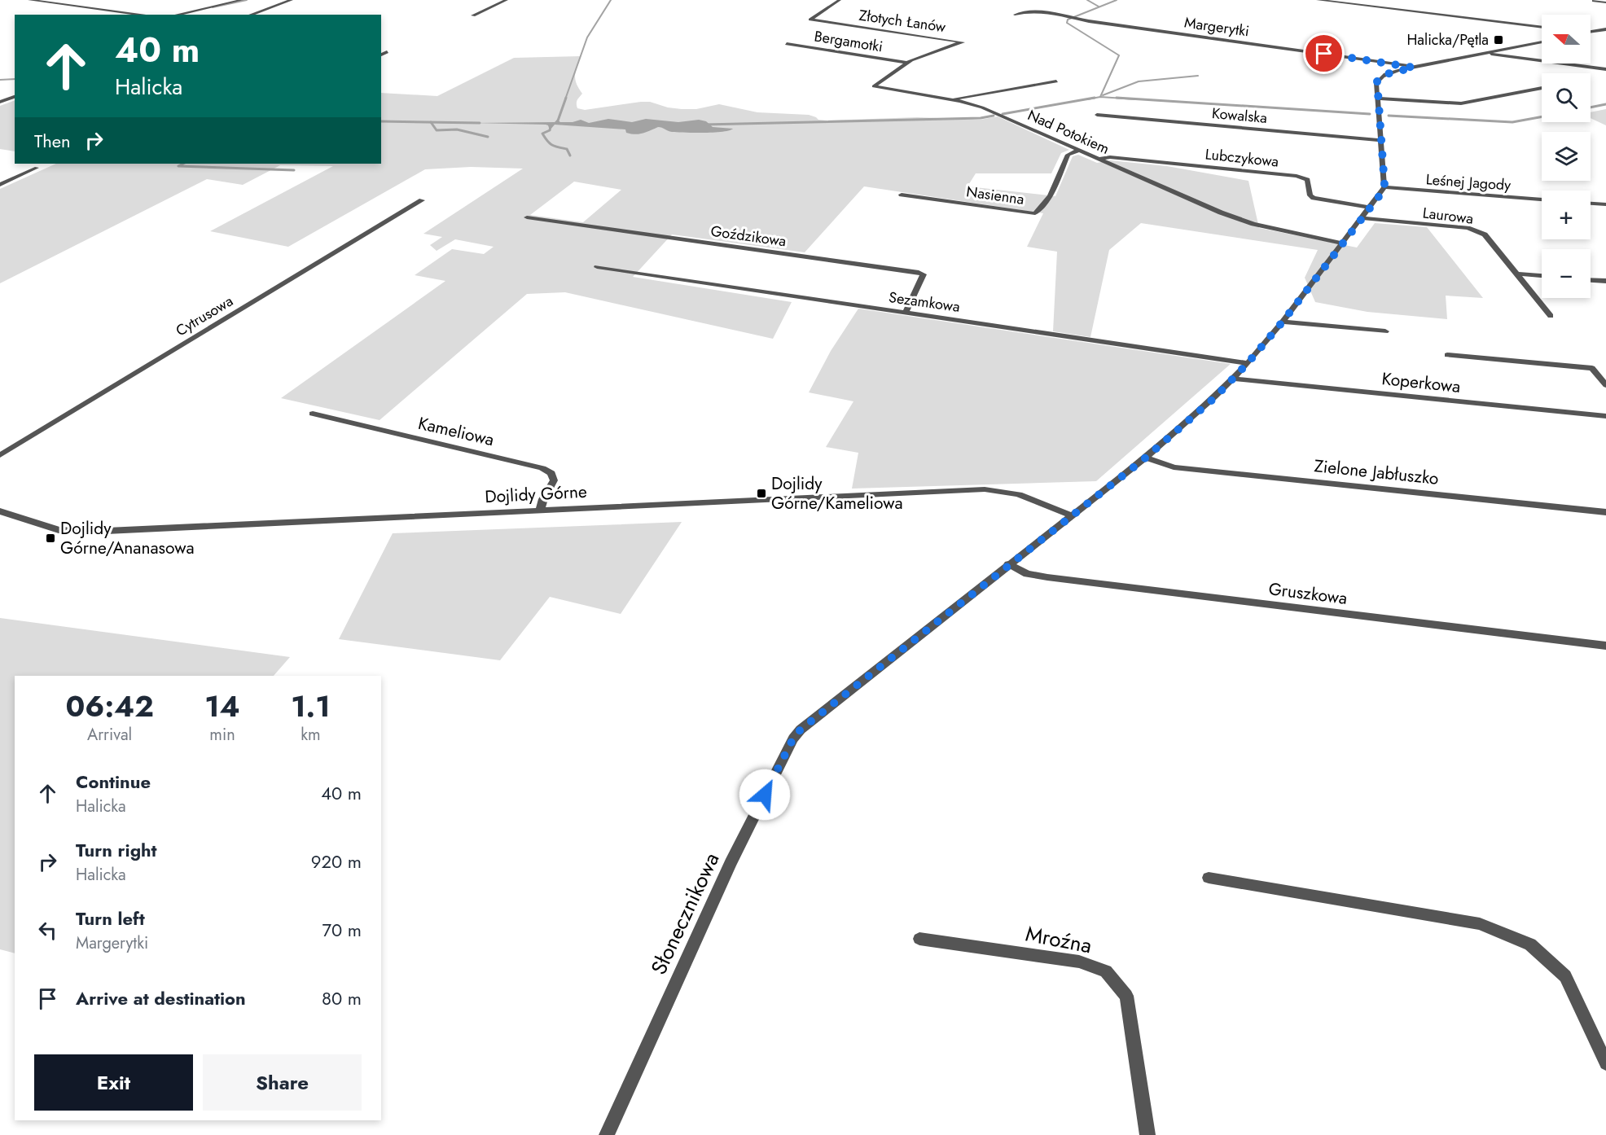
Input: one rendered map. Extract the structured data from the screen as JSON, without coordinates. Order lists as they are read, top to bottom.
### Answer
{
  "streets": {
    "street": [
      "Złotych Łanów",
      "Margerytki",
      "Bergamotki",
      "Kowalska",
      "Nad Potokiem",
      "Lubczykowa",
      "Leśnej Jagody",
      "Nasienna",
      "Laurowa",
      "Goździkowa",
      "Sezamkowa",
      "Cytrusowa",
      "Koperkowa",
      "Kameliowa",
      "Zielone Jabłuszko",
      "Dojlidy Górne",
      "Gruszkowa",
      "Słonecznikowa",
      "Mroźna"
    ]
  },
  "crossings": [
    ["Złotych Łanów", "Nad Potokiem"],
    ["Bergamotki", "Nad Potokiem"],
    ["Nad Potokiem", "Lubczykowa"],
    ["Nad Potokiem", "Nasienna"],
    ["Nad Potokiem", "Słonecznikowa"],
    ["Lubczykowa", "Słonecznikowa"],
    ["Leśnej Jagody", "Słonecznikowa"],
    ["Laurowa", "Słonecznikowa"],
    ["Goździkowa", "Sezamkowa"],
    ["Sezamkowa", "Słonecznikowa"],
    ["Koperkowa", "Słonecznikowa"],
    ["Kameliowa", "Dojlidy Górne"],
    ["Zielone Jabłuszko", "Słonecznikowa"],
    ["Dojlidy Górne", "Słonecznikowa"],
    ["Gruszkowa", "Słonecznikowa"]
  ],
  "places": {
    "transit": ["Halicka/Pętla", "Dojlidy Górne/Kameliowa", "Dojlidy Górne/Ananasowa"]
  },
  "north": "left",
  "page": {
    "map_buttons": ["+", "−"],
    "turn": ["40 m", "Halicka"],
    "then": "Then",
    "eta": [
      "06:42",
      "Arrival",
      "14",
      "min",
      "1.1",
      "km"
    ],
    "list": [
      {
        "name": "Continue",
        "note": "Halicka",
        "value": "40 m"
      },
      {
        "name": "Turn right",
        "note": "Halicka",
        "value": "920 m"
      },
      {
        "name": "Turn left",
        "note": "Margerytki",
        "value": "70 m"
      },
      {
        "name": "Arrive at destination",
        "value": "80 m"
      }
    ],
    "buttons": ["Exit", "Share"]
  }
}
